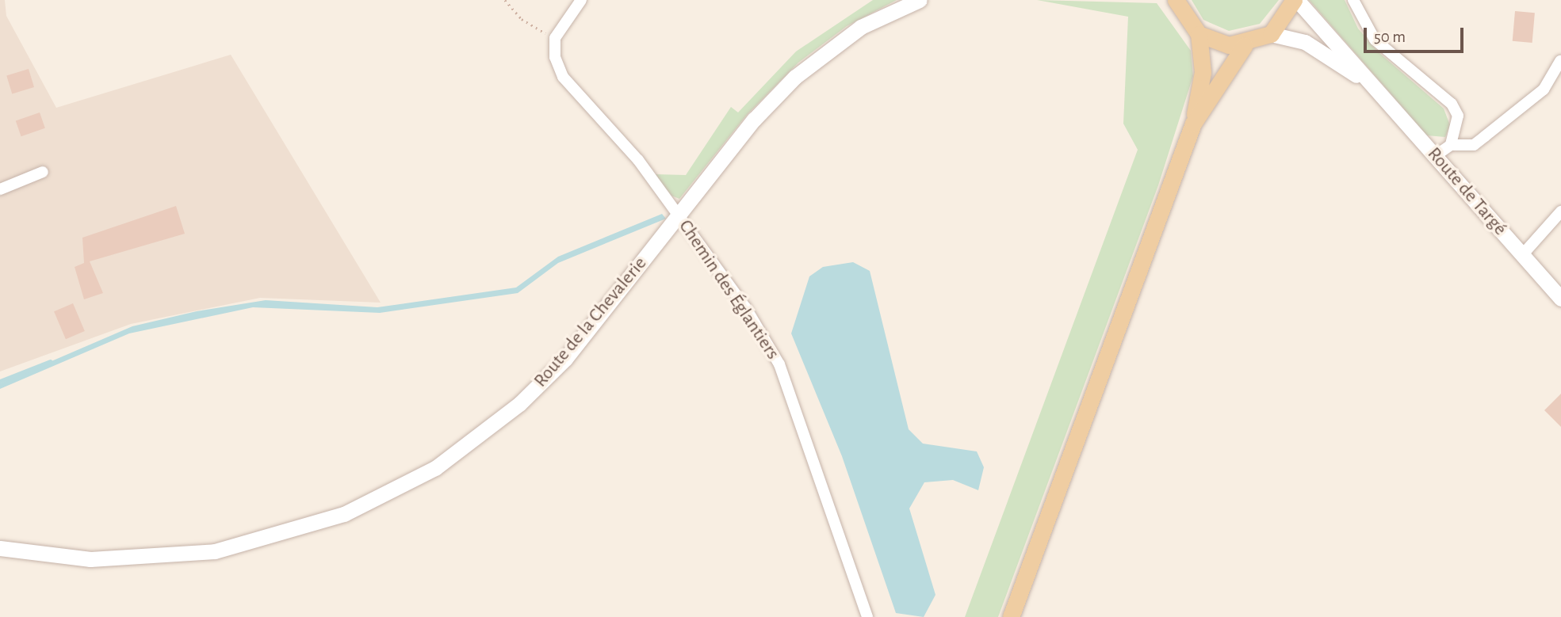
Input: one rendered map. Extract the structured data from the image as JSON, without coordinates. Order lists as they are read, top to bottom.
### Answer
{
  "streets": {
    "street": ["Route de Targé", "Chemin des Églantiers", "Route de la Chevalerie"]
  },
  "crossings": [
    ["Chemin des Églantiers", "Route de la Chevalerie"]
  ],
  "scale_bar": "50 m"
}
